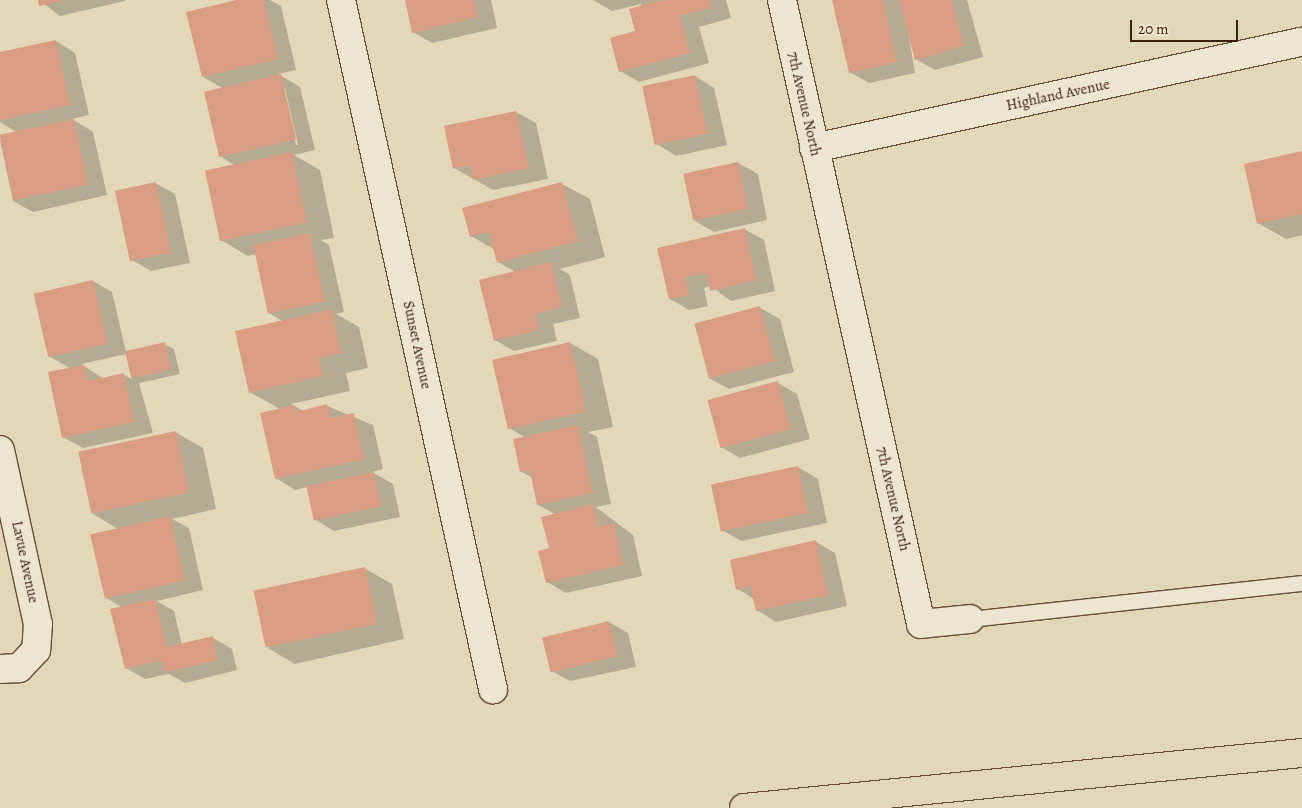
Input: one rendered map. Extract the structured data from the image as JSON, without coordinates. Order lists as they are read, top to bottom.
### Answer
{
  "streets": {
    "street": [
      "Highland Avenue",
      "7th Avenue North",
      "Sunset Avenue",
      "Lavue Avenue"
    ]
  },
  "crossings": [
    ["Highland Avenue", "7th Avenue North"]
  ],
  "scale_bar": "20 m"
}
